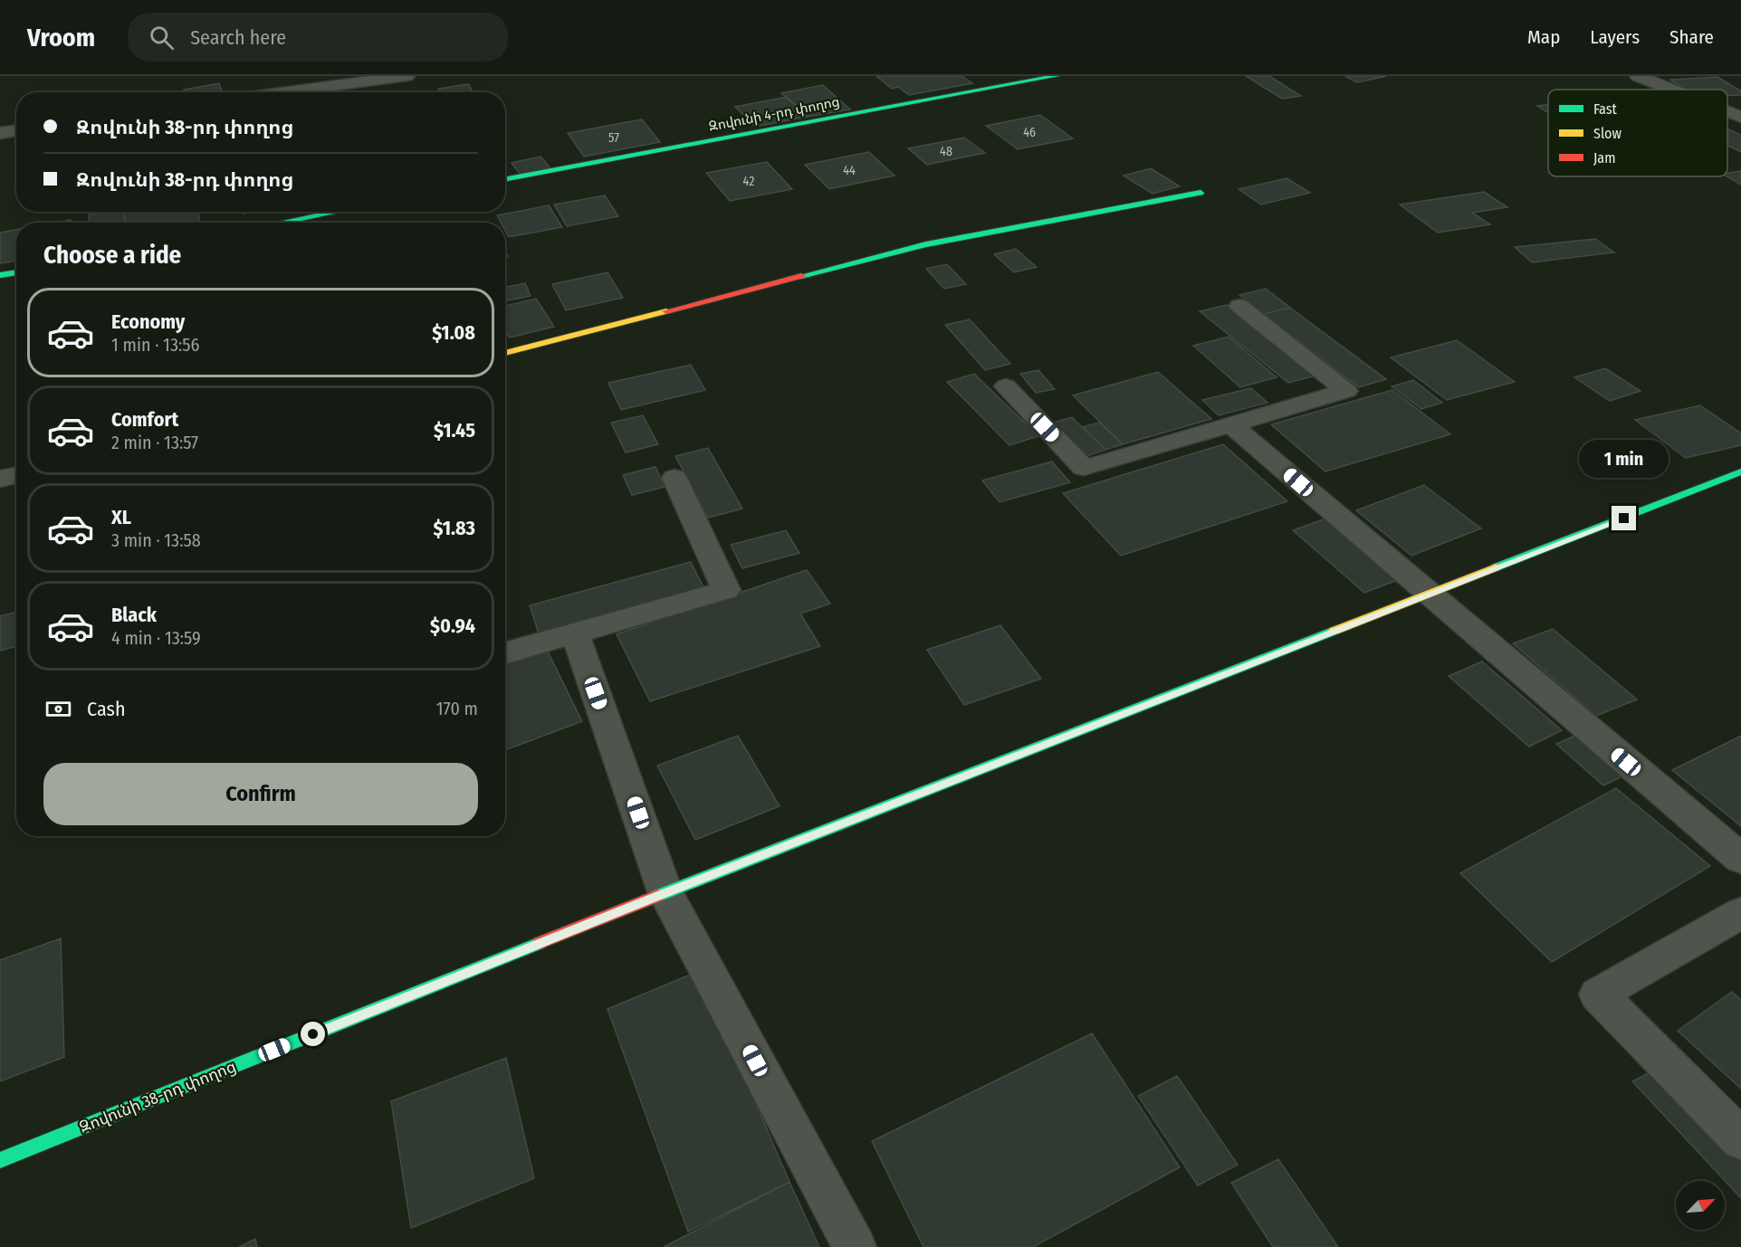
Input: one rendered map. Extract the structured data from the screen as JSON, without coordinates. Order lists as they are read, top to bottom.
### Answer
{
  "streets": {
    "street": ["Զովունի 4-րդ փողոց", "Զովունի 38-րդ փողոց"]
  },
  "house_numbers": [
    "46",
    "57",
    "48",
    "44",
    "42"
  ],
  "legend": ["Fast", "Slow", "Jam"],
  "north": "top right",
  "page": {
    "header": "Vroom",
    "search": "Search here",
    "nav": ["Map", "Layers", "Share"],
    "banner": ["Զովունի 38-րդ փողոց", "Զովունի 38-րդ փողոց"],
    "heading": "Choose a ride",
    "list": [
      {
        "name": "Economy",
        "note": "1 min · 13:56",
        "value": "$1.08"
      },
      {
        "name": "Comfort",
        "note": "2 min · 13:57",
        "value": "$1.45"
      },
      {
        "name": "XL",
        "note": "3 min · 13:58",
        "value": "$1.83"
      },
      {
        "name": "Black",
        "note": "4 min · 13:59",
        "value": "$0.94"
      }
    ],
    "bubble": "1 min",
    "pay": ["Cash", "170 m"],
    "buttons": "Confirm"
  }
}
